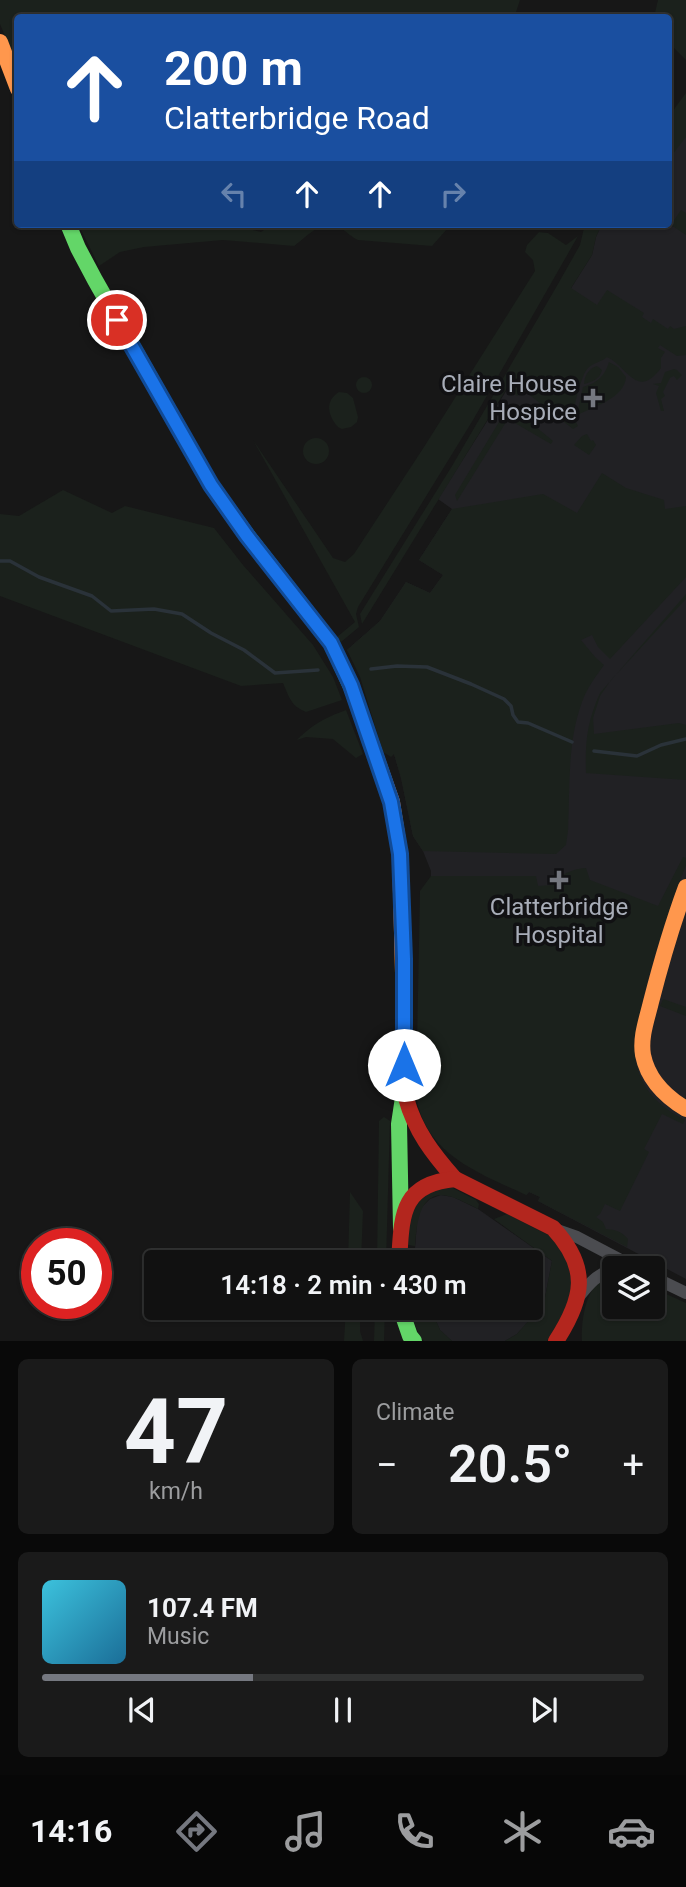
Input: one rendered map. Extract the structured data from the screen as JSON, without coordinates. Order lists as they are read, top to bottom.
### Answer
{
  "places": {
    "health": ["Claire House Hospice", "Clatterbridge Hospital"]
  },
  "page": {
    "turn": ["200 m", "Clatterbridge Road"],
    "limit": "50",
    "trip": "14:18 · 2 min · 430 m",
    "tile": [
      ["47", "km/h"],
      "Climate"
    ],
    "heat": ["−", "20.5°", "+"],
    "song": ["107.4 FM", "Music"],
    "tabs": "14:16"
  }
}
